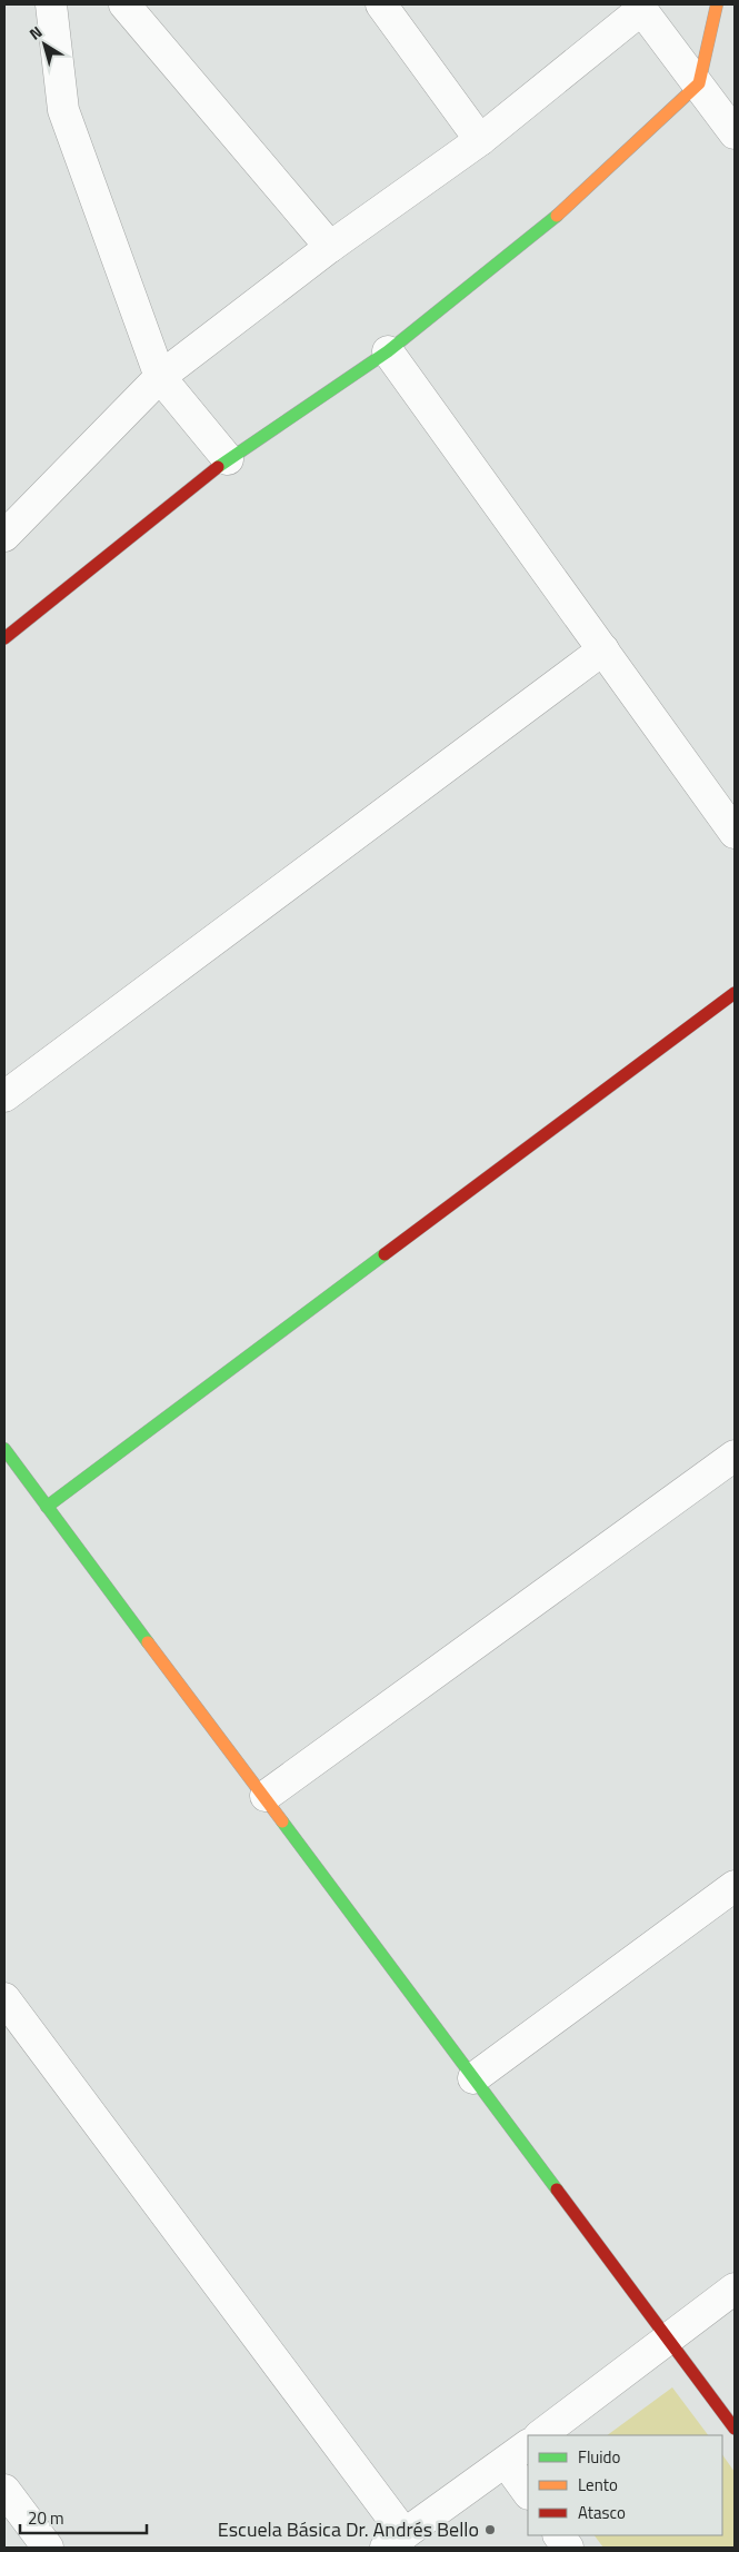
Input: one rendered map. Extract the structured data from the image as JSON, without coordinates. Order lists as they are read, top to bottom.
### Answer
{
  "places": ["Escuela Básica Dr. Andrés Bello"],
  "legend": ["Fluido", "Lento", "Atasco"],
  "scale_bar": "20 m",
  "north": "top left"
}
